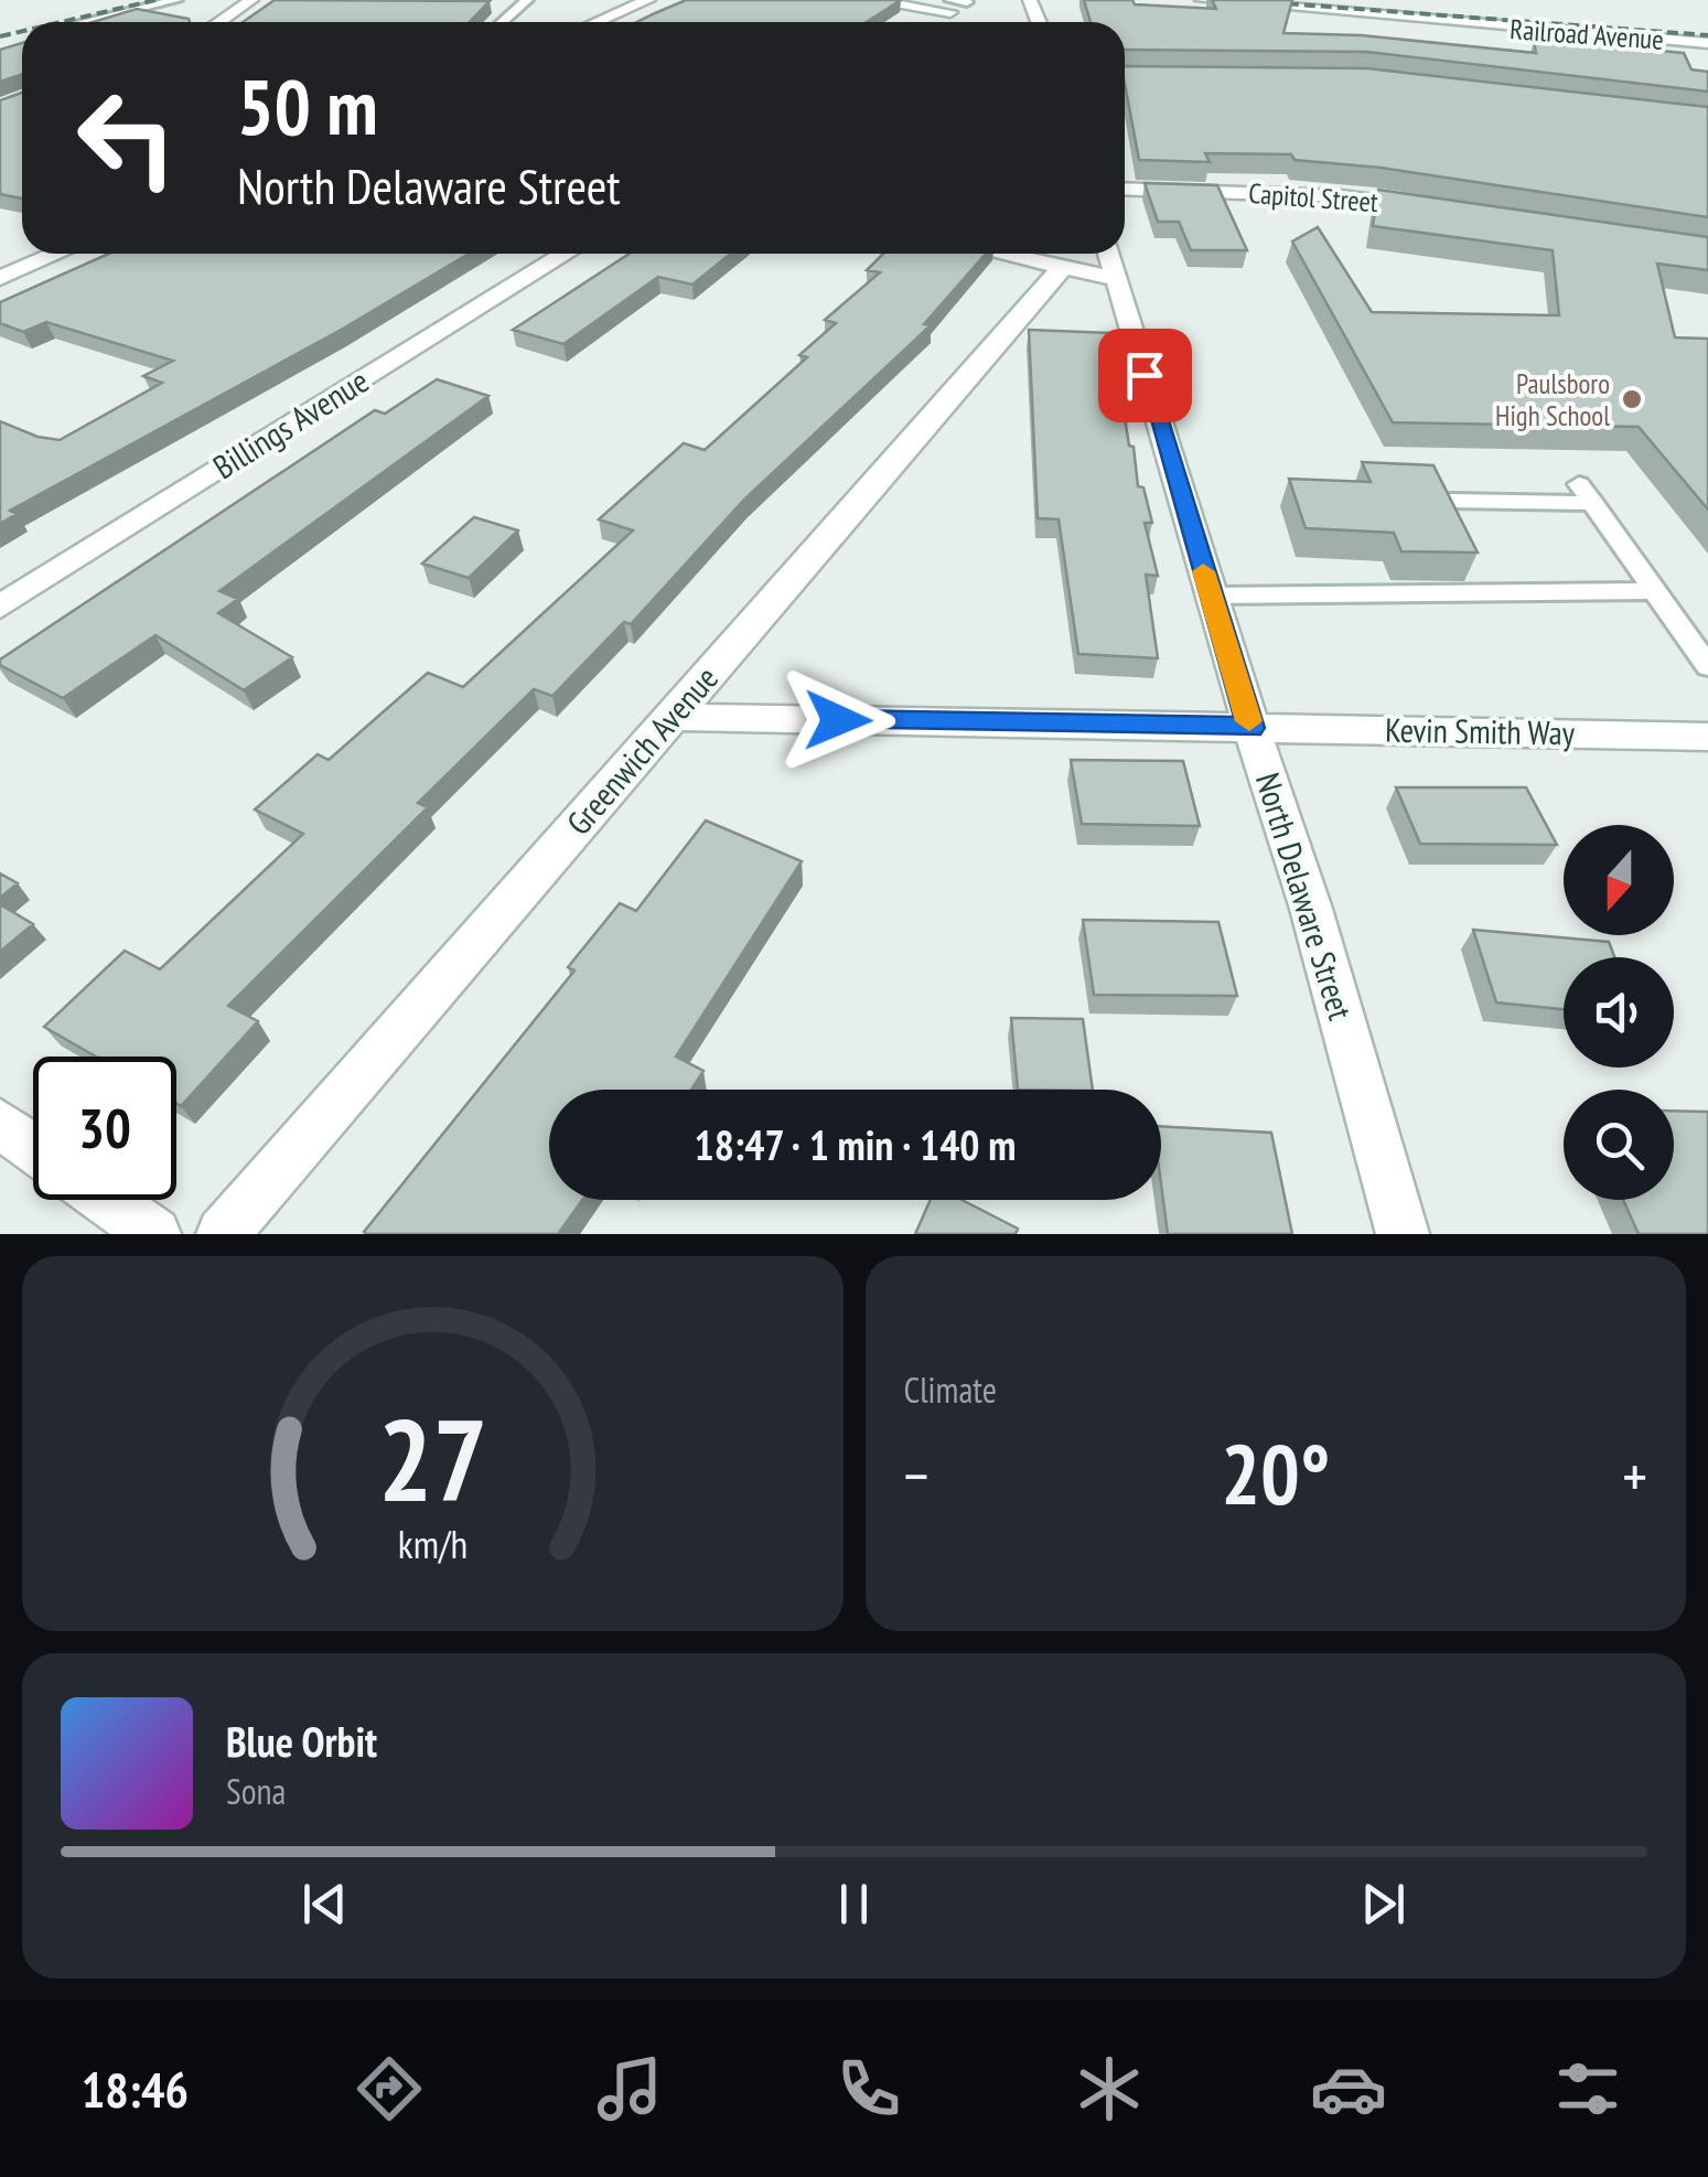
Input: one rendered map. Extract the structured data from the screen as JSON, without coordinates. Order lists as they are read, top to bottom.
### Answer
{
  "streets": {
    "street": [
      "Railroad Avenue",
      "Capitol Street",
      "Billings Avenue",
      "Kevin Smith Way",
      "Greenwich Avenue",
      "North Delaware Street"
    ]
  },
  "crossings": [
    ["Kevin Smith Way", "Greenwich Avenue"],
    ["Kevin Smith Way", "North Delaware Street"]
  ],
  "places": ["Paulsboro High School"],
  "north": "bottom",
  "page": {
    "turn": ["50 m", "North Delaware Street"],
    "limit": "30",
    "trip": "18:47 · 1 min · 140 m",
    "tile": "Climate",
    "heat": ["−", "20°", "+"],
    "song": ["Blue Orbit", "Sona"],
    "tabs": "18:46",
    "gauge": ["27", "km/h"]
  }
}
